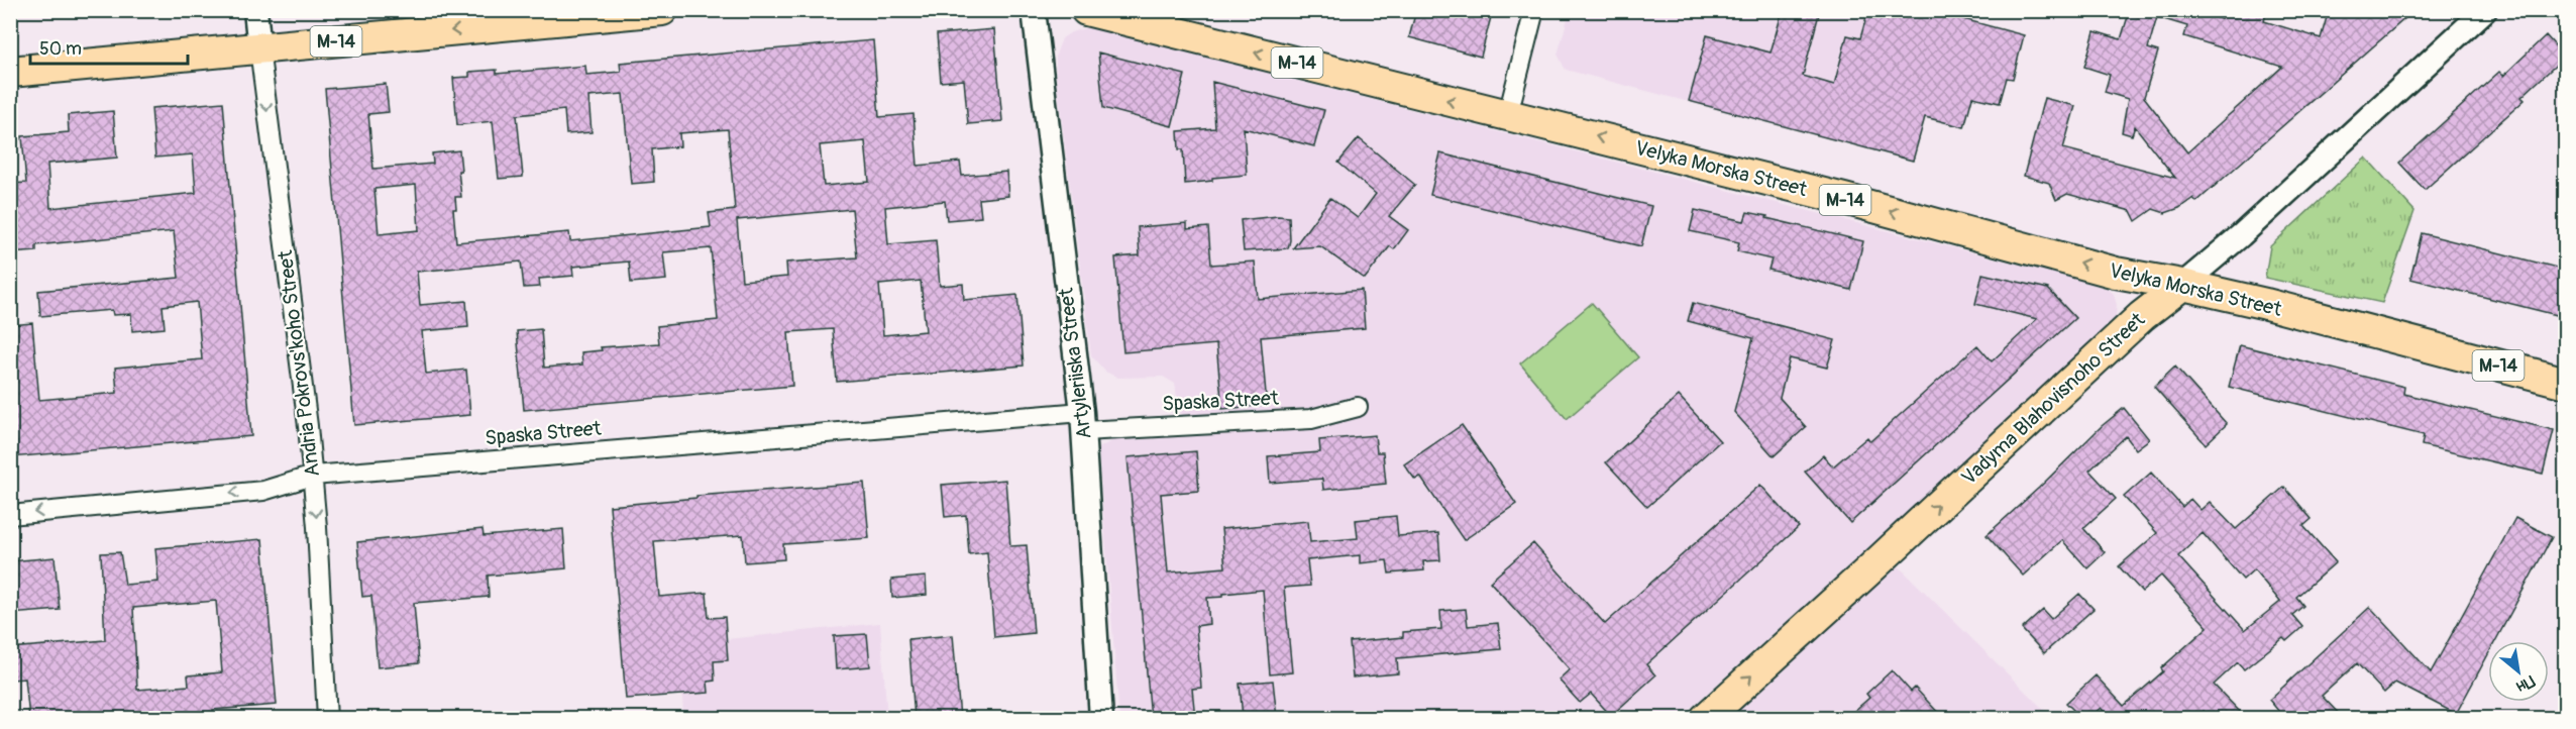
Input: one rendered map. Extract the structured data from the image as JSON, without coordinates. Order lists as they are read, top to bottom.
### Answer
{
  "streets": {
    "highway": ["М-14", "Velyka Morska Street", "Vadyma Blahovisnoho Street"],
    "street": ["Andria Pokrovs'koho Street", "Artyleriiska Street", "Spaska Street"]
  },
  "crossings": [
    ["М-14", "Andria Pokrovs'koho Street"],
    ["Velyka Morska Street", "Vadyma Blahovisnoho Street"],
    ["Andria Pokrovs'koho Street", "Spaska Street"],
    ["Artyleriiska Street", "Spaska Street"]
  ],
  "one_way": ["Velyka Morska Street", "Andria Pokrovs'koho Street", "Vadyma Blahovisnoho Street"],
  "scale_bar": "50 m",
  "north": "bottom right"
}
